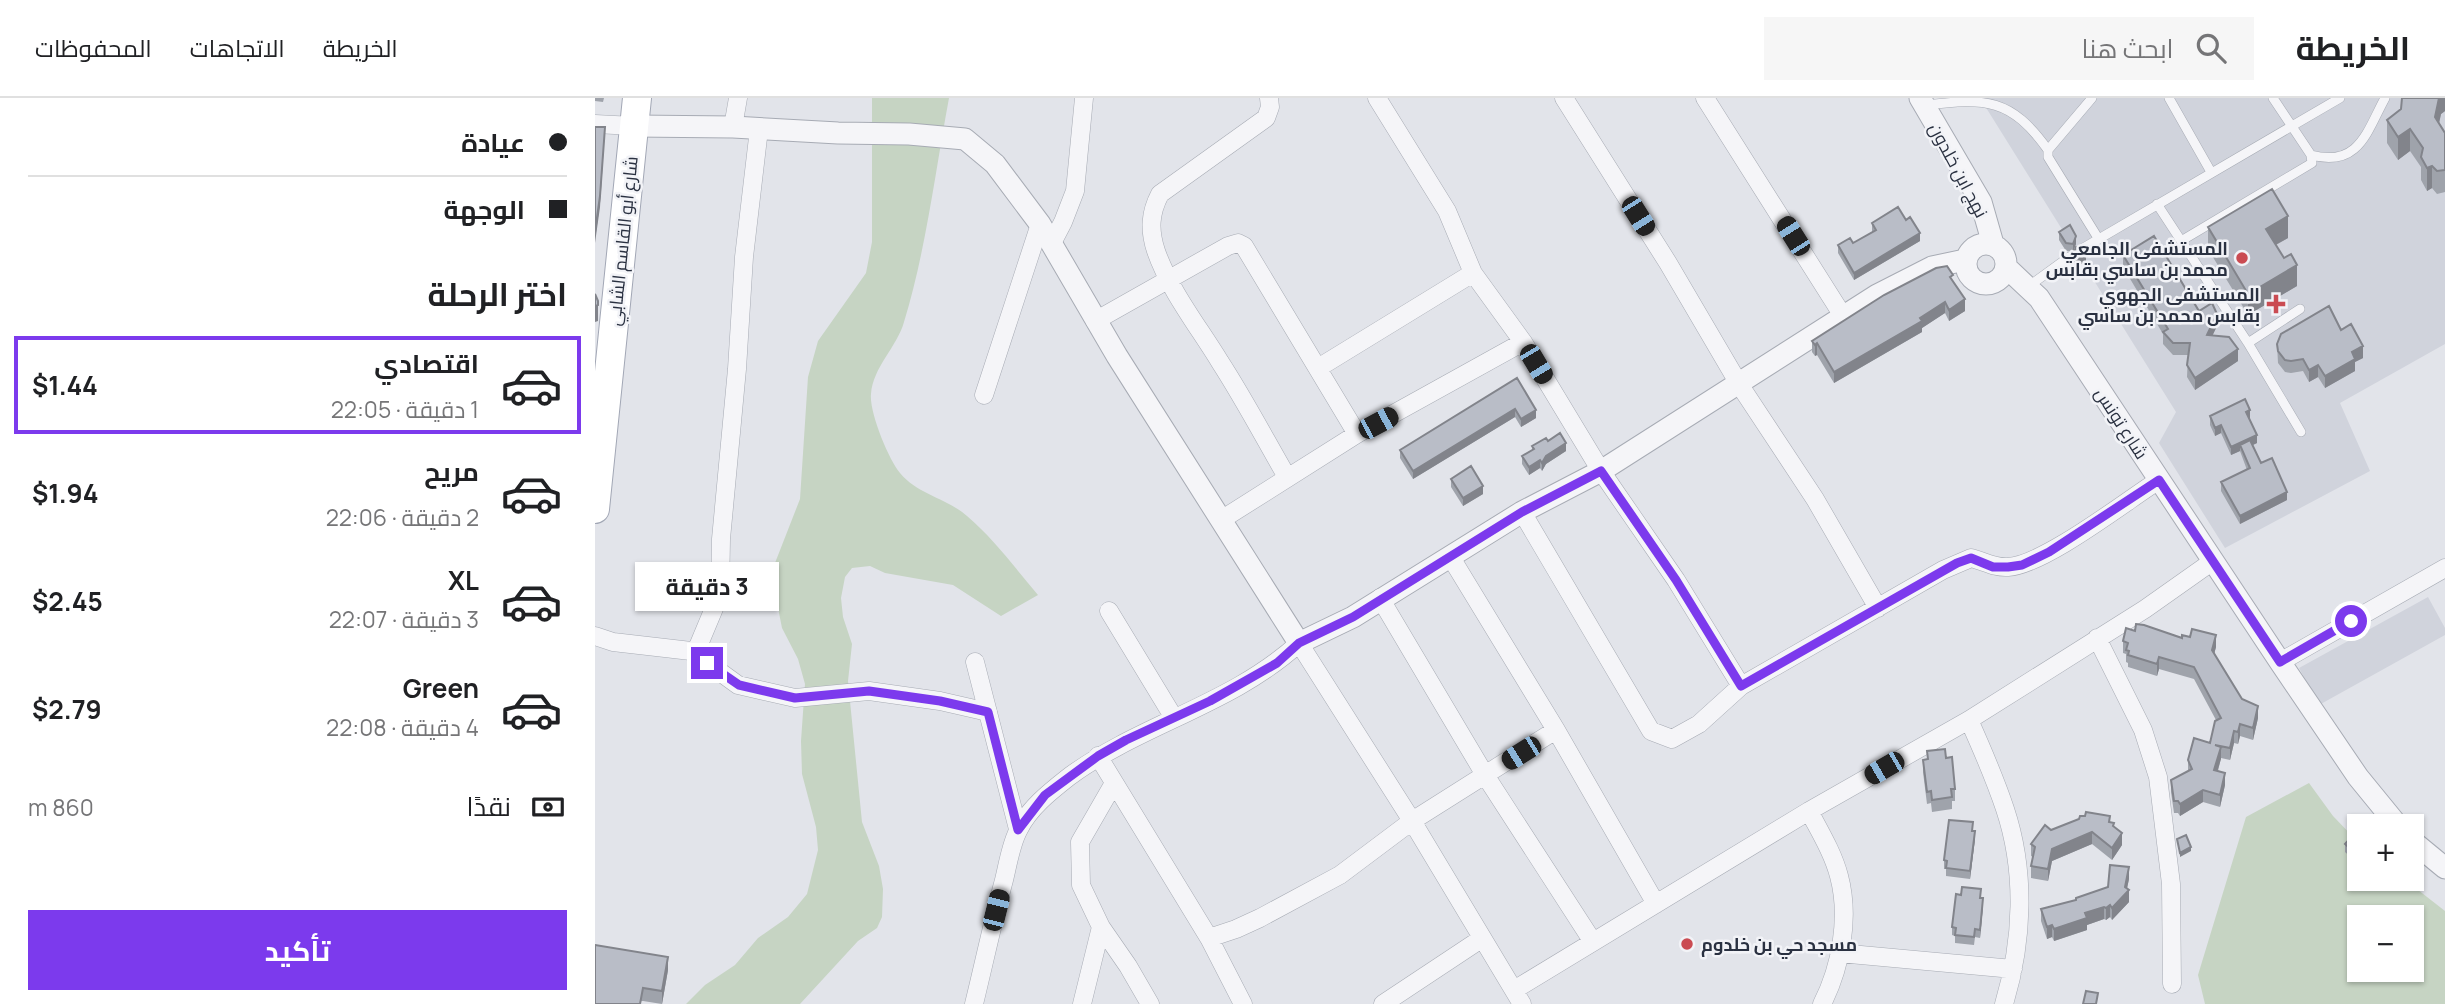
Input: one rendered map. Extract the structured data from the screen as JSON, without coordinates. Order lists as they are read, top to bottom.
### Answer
{
  "streets": {
    "main road": ["شارع أبو القاسم الشابي"],
    "street": ["نهج ابن خلدون", "شارع تونس"]
  },
  "crossings": [
    ["نهج ابن خلدون", "شارع تونس"]
  ],
  "places": {
    "other": ["المستشفى الجامعي محمد بن ساسي بقابس", "مسجد حي بن خلدوم"],
    "health": ["المستشفى الجهوي بقابس محمد بن ساسي"]
  },
  "page": {
    "header": "الخريطة",
    "search": "ابحث هنا",
    "nav": ["الخريطة", "الاتجاهات", "المحفوظات"],
    "banner": ["عيادة", "الوجهة"],
    "heading": "اختر الرحلة",
    "list": [
      {
        "name": "اقتصادي",
        "note": "1 دقيقة · 22:05",
        "value": "$1.44"
      },
      {
        "name": "مريح",
        "note": "2 دقيقة · 22:06",
        "value": "$1.94"
      },
      {
        "name": "XL",
        "note": "3 دقيقة · 22:07",
        "value": "$2.45"
      },
      {
        "name": "Green",
        "note": "4 دقيقة · 22:08",
        "value": "$2.79"
      }
    ],
    "bubble": "3 دقيقة",
    "pay": ["نقدًا", "860 m"],
    "map_buttons": ["+", "−"],
    "buttons": "تأكيد"
  }
}
